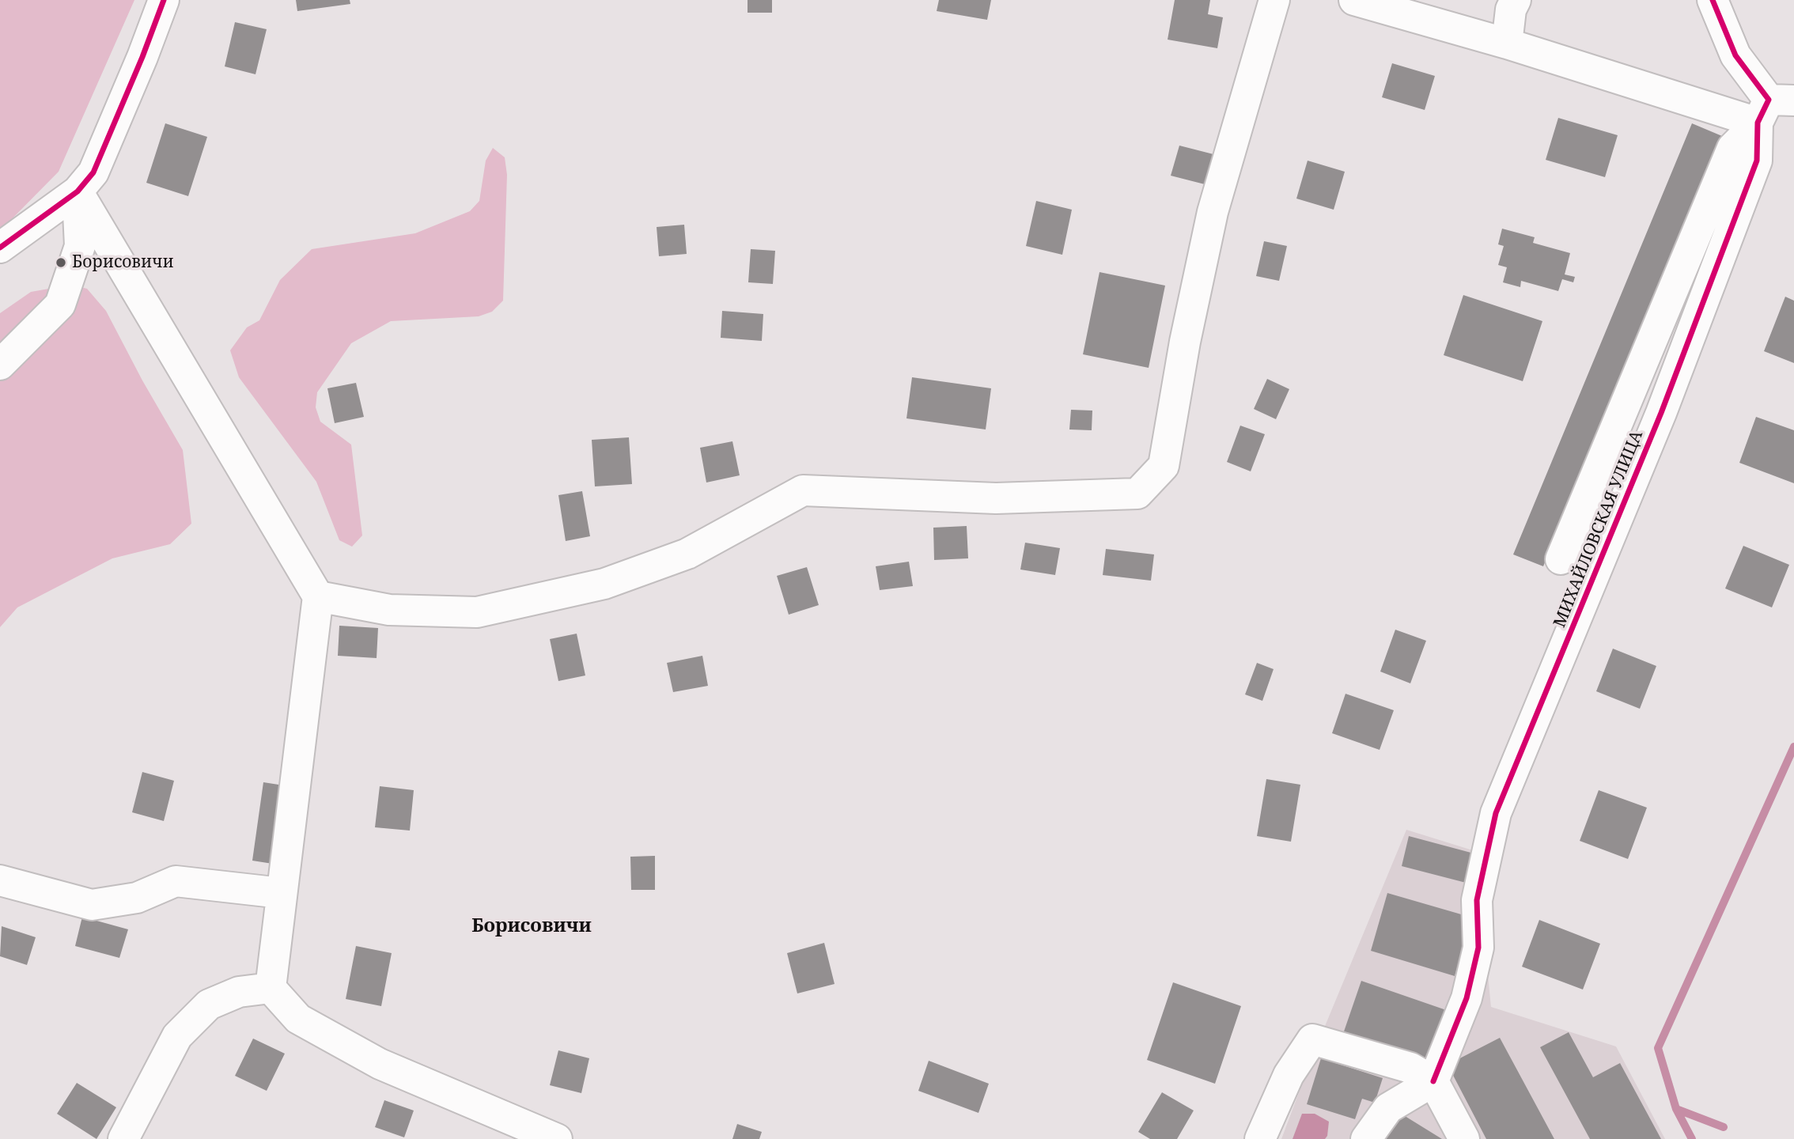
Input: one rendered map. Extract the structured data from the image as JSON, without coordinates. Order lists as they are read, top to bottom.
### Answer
{
  "streets": {
    "street": ["МИХАЙЛОВСКАЯ УЛИЦА"]
  },
  "districts": ["Борисовичи"],
  "places": ["Борисовичи"]
}
